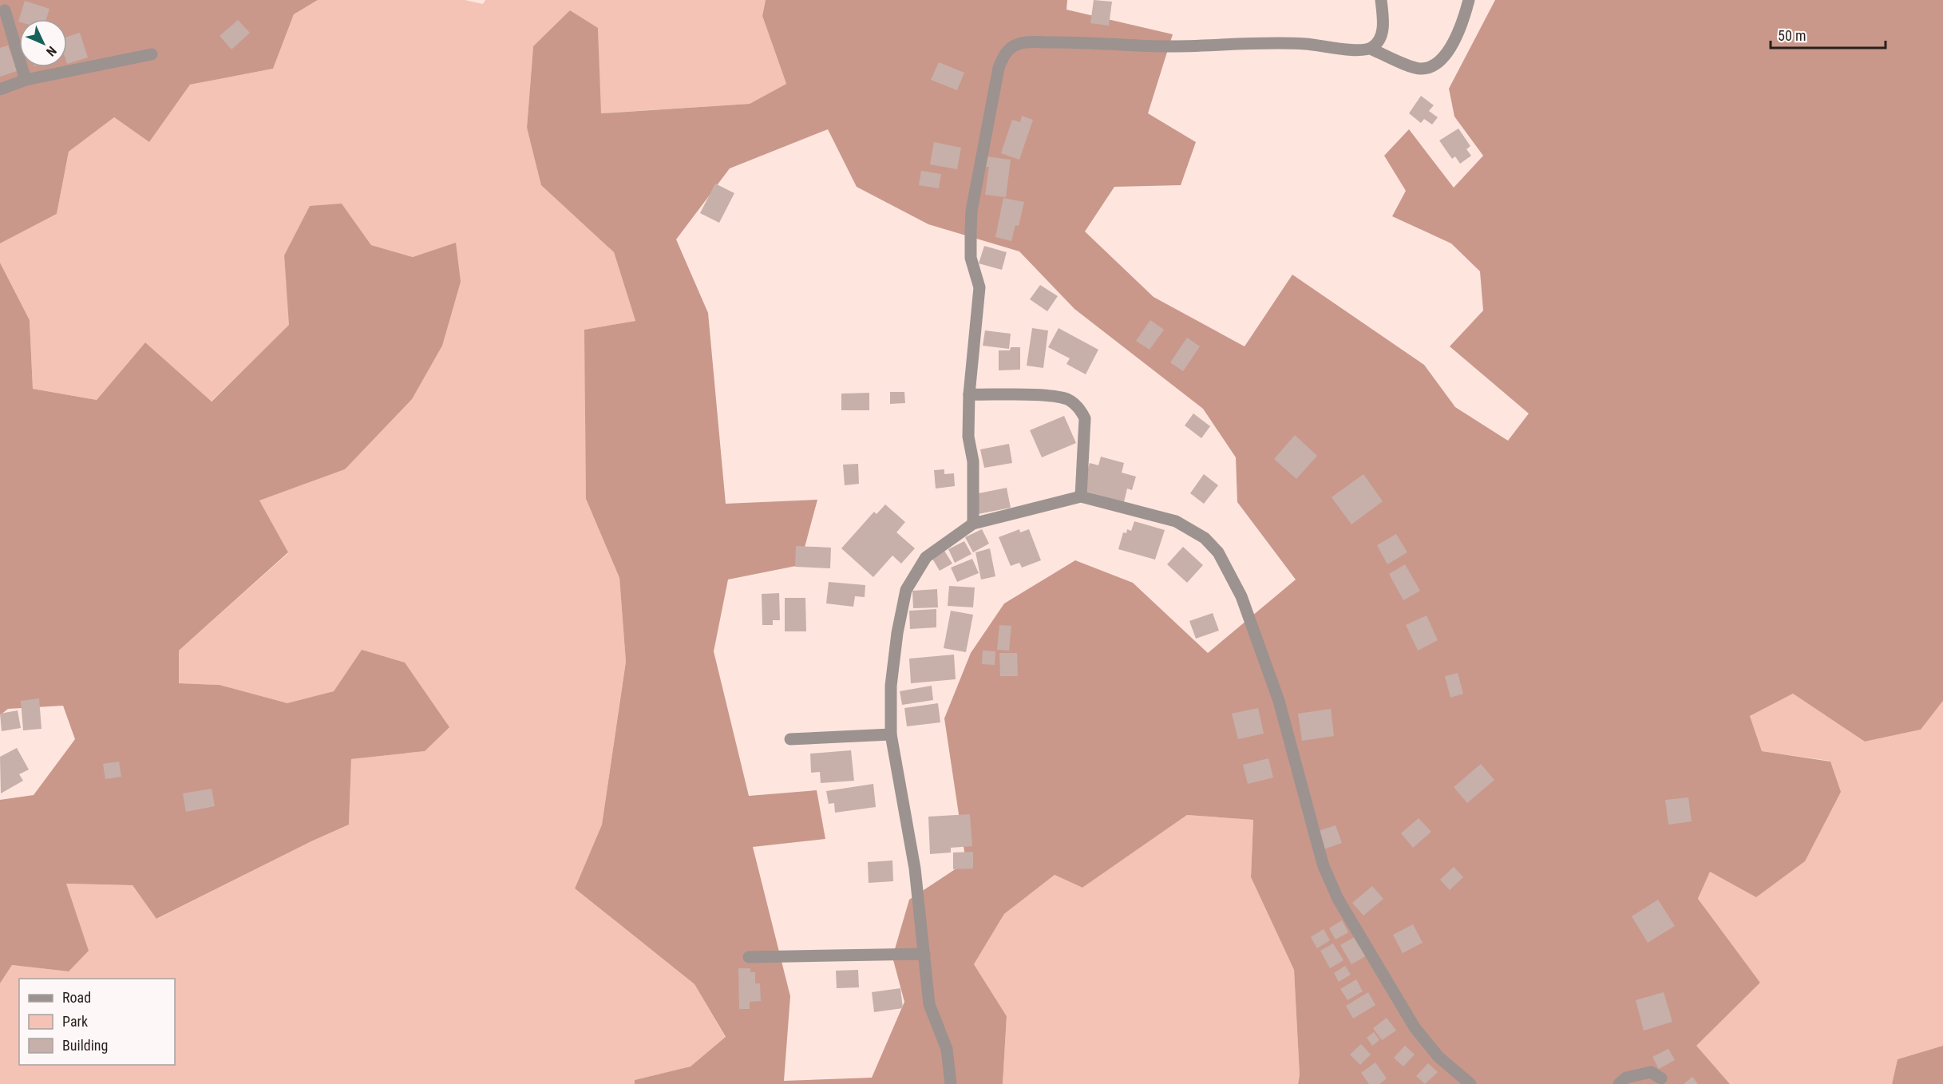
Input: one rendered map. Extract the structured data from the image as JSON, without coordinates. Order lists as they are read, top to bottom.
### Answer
{
  "legend": ["Road", "Park", "Building"],
  "scale_bar": "50 m",
  "north": "bottom right"
}
